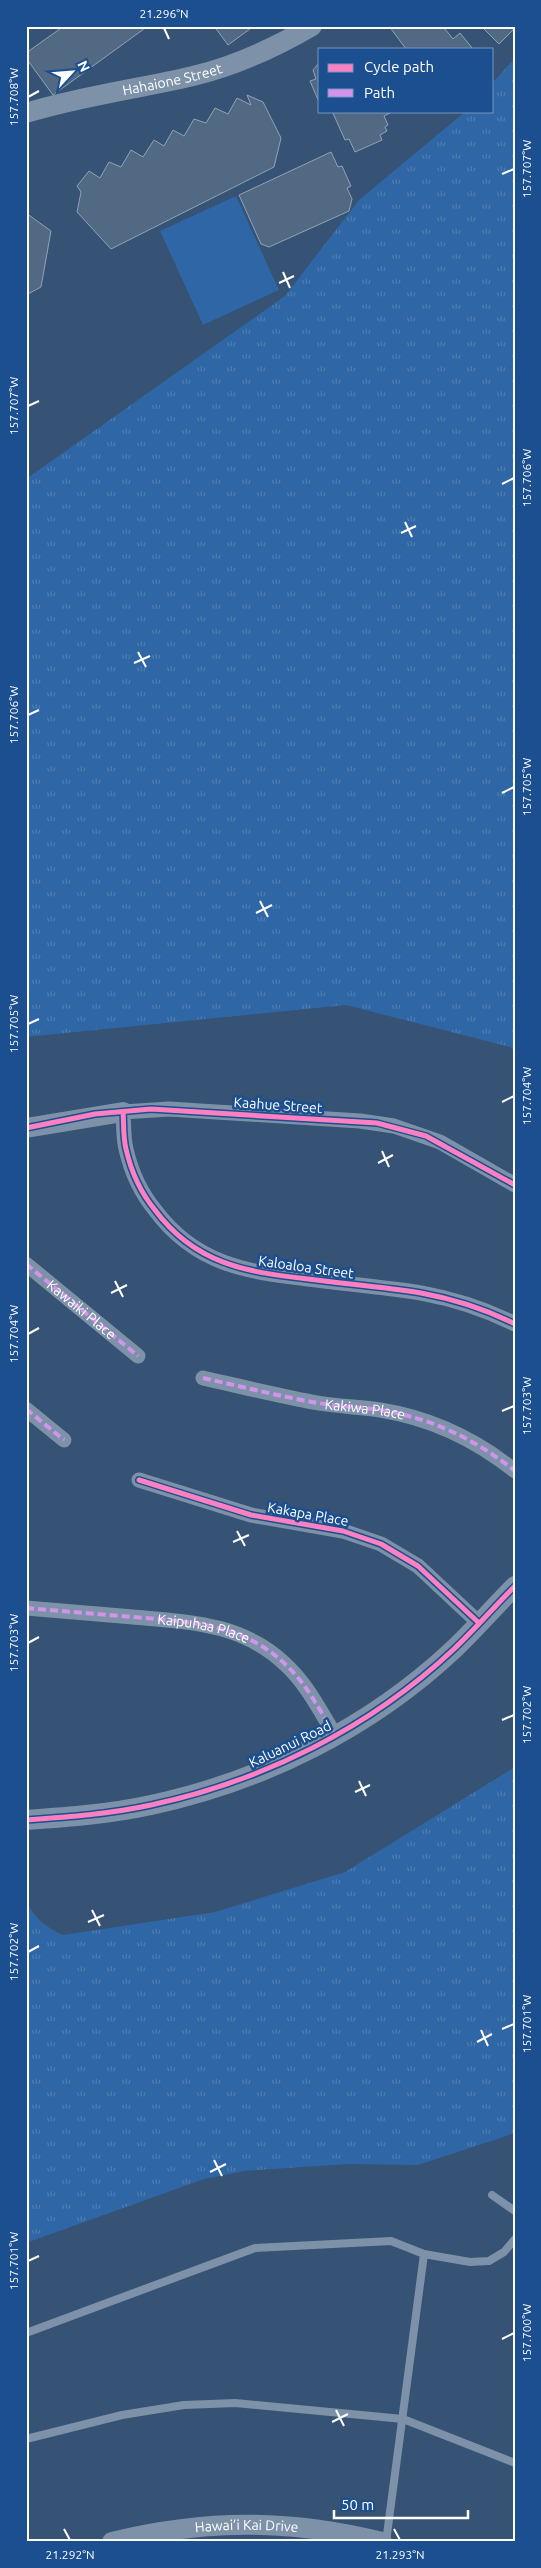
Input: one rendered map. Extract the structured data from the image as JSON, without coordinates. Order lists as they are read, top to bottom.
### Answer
{
  "streets": {
    "street": [
      "Hahaione Street",
      "Kaahue Street",
      "Kaloaloa Street",
      "Kawaiki Place",
      "Kakiwa Place",
      "Kakapa Place",
      "Kaipuhaa Place",
      "Kaluanui Road",
      "Hawai’i Kai Drive"
    ]
  },
  "crossings": [
    ["Kaahue Street", "Kaloaloa Street"],
    ["Kakapa Place", "Kaluanui Road"],
    ["Kaipuhaa Place", "Kaluanui Road"]
  ],
  "legend": ["Cycle path", "Path"],
  "scale_bar": "50 m",
  "north": "top right",
  "coordinates": [
    "21.296°N",
    "157.708°W",
    "157.707°W",
    "157.706°W",
    "157.705°W",
    "157.704°W",
    "157.703°W",
    "157.702°W",
    "157.701°W",
    "157.700°W",
    "21.292°N",
    "21.293°N"
  ]
}
